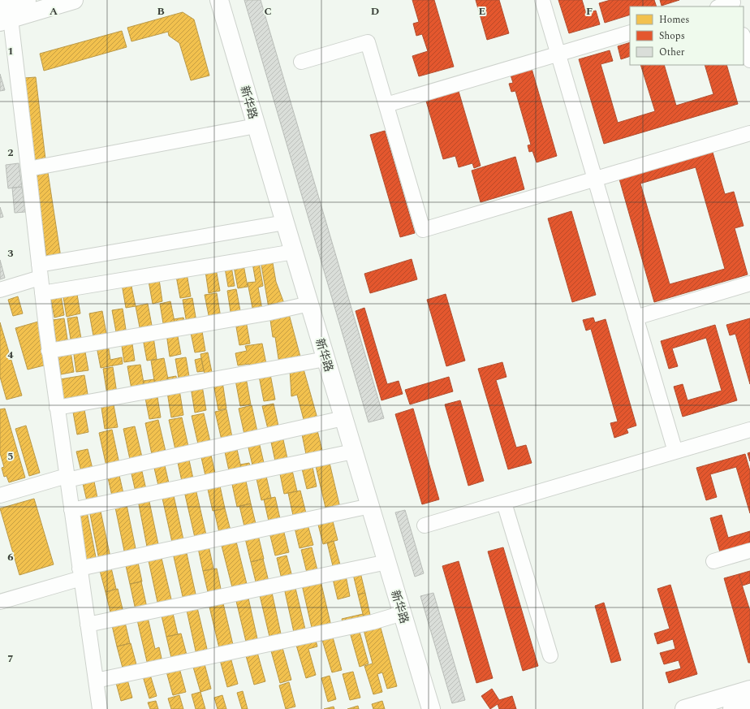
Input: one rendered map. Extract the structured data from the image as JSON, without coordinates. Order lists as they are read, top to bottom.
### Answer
{
  "streets": {
    "main road": ["新华路"]
  },
  "legend": ["Homes", "Shops", "Other"],
  "grid": {
    "columns": [
      "A",
      "B",
      "C",
      "D",
      "E",
      "F"
    ],
    "rows": [
      "1",
      "2",
      "3",
      "4",
      "5",
      "6",
      "7"
    ]
  }
}
